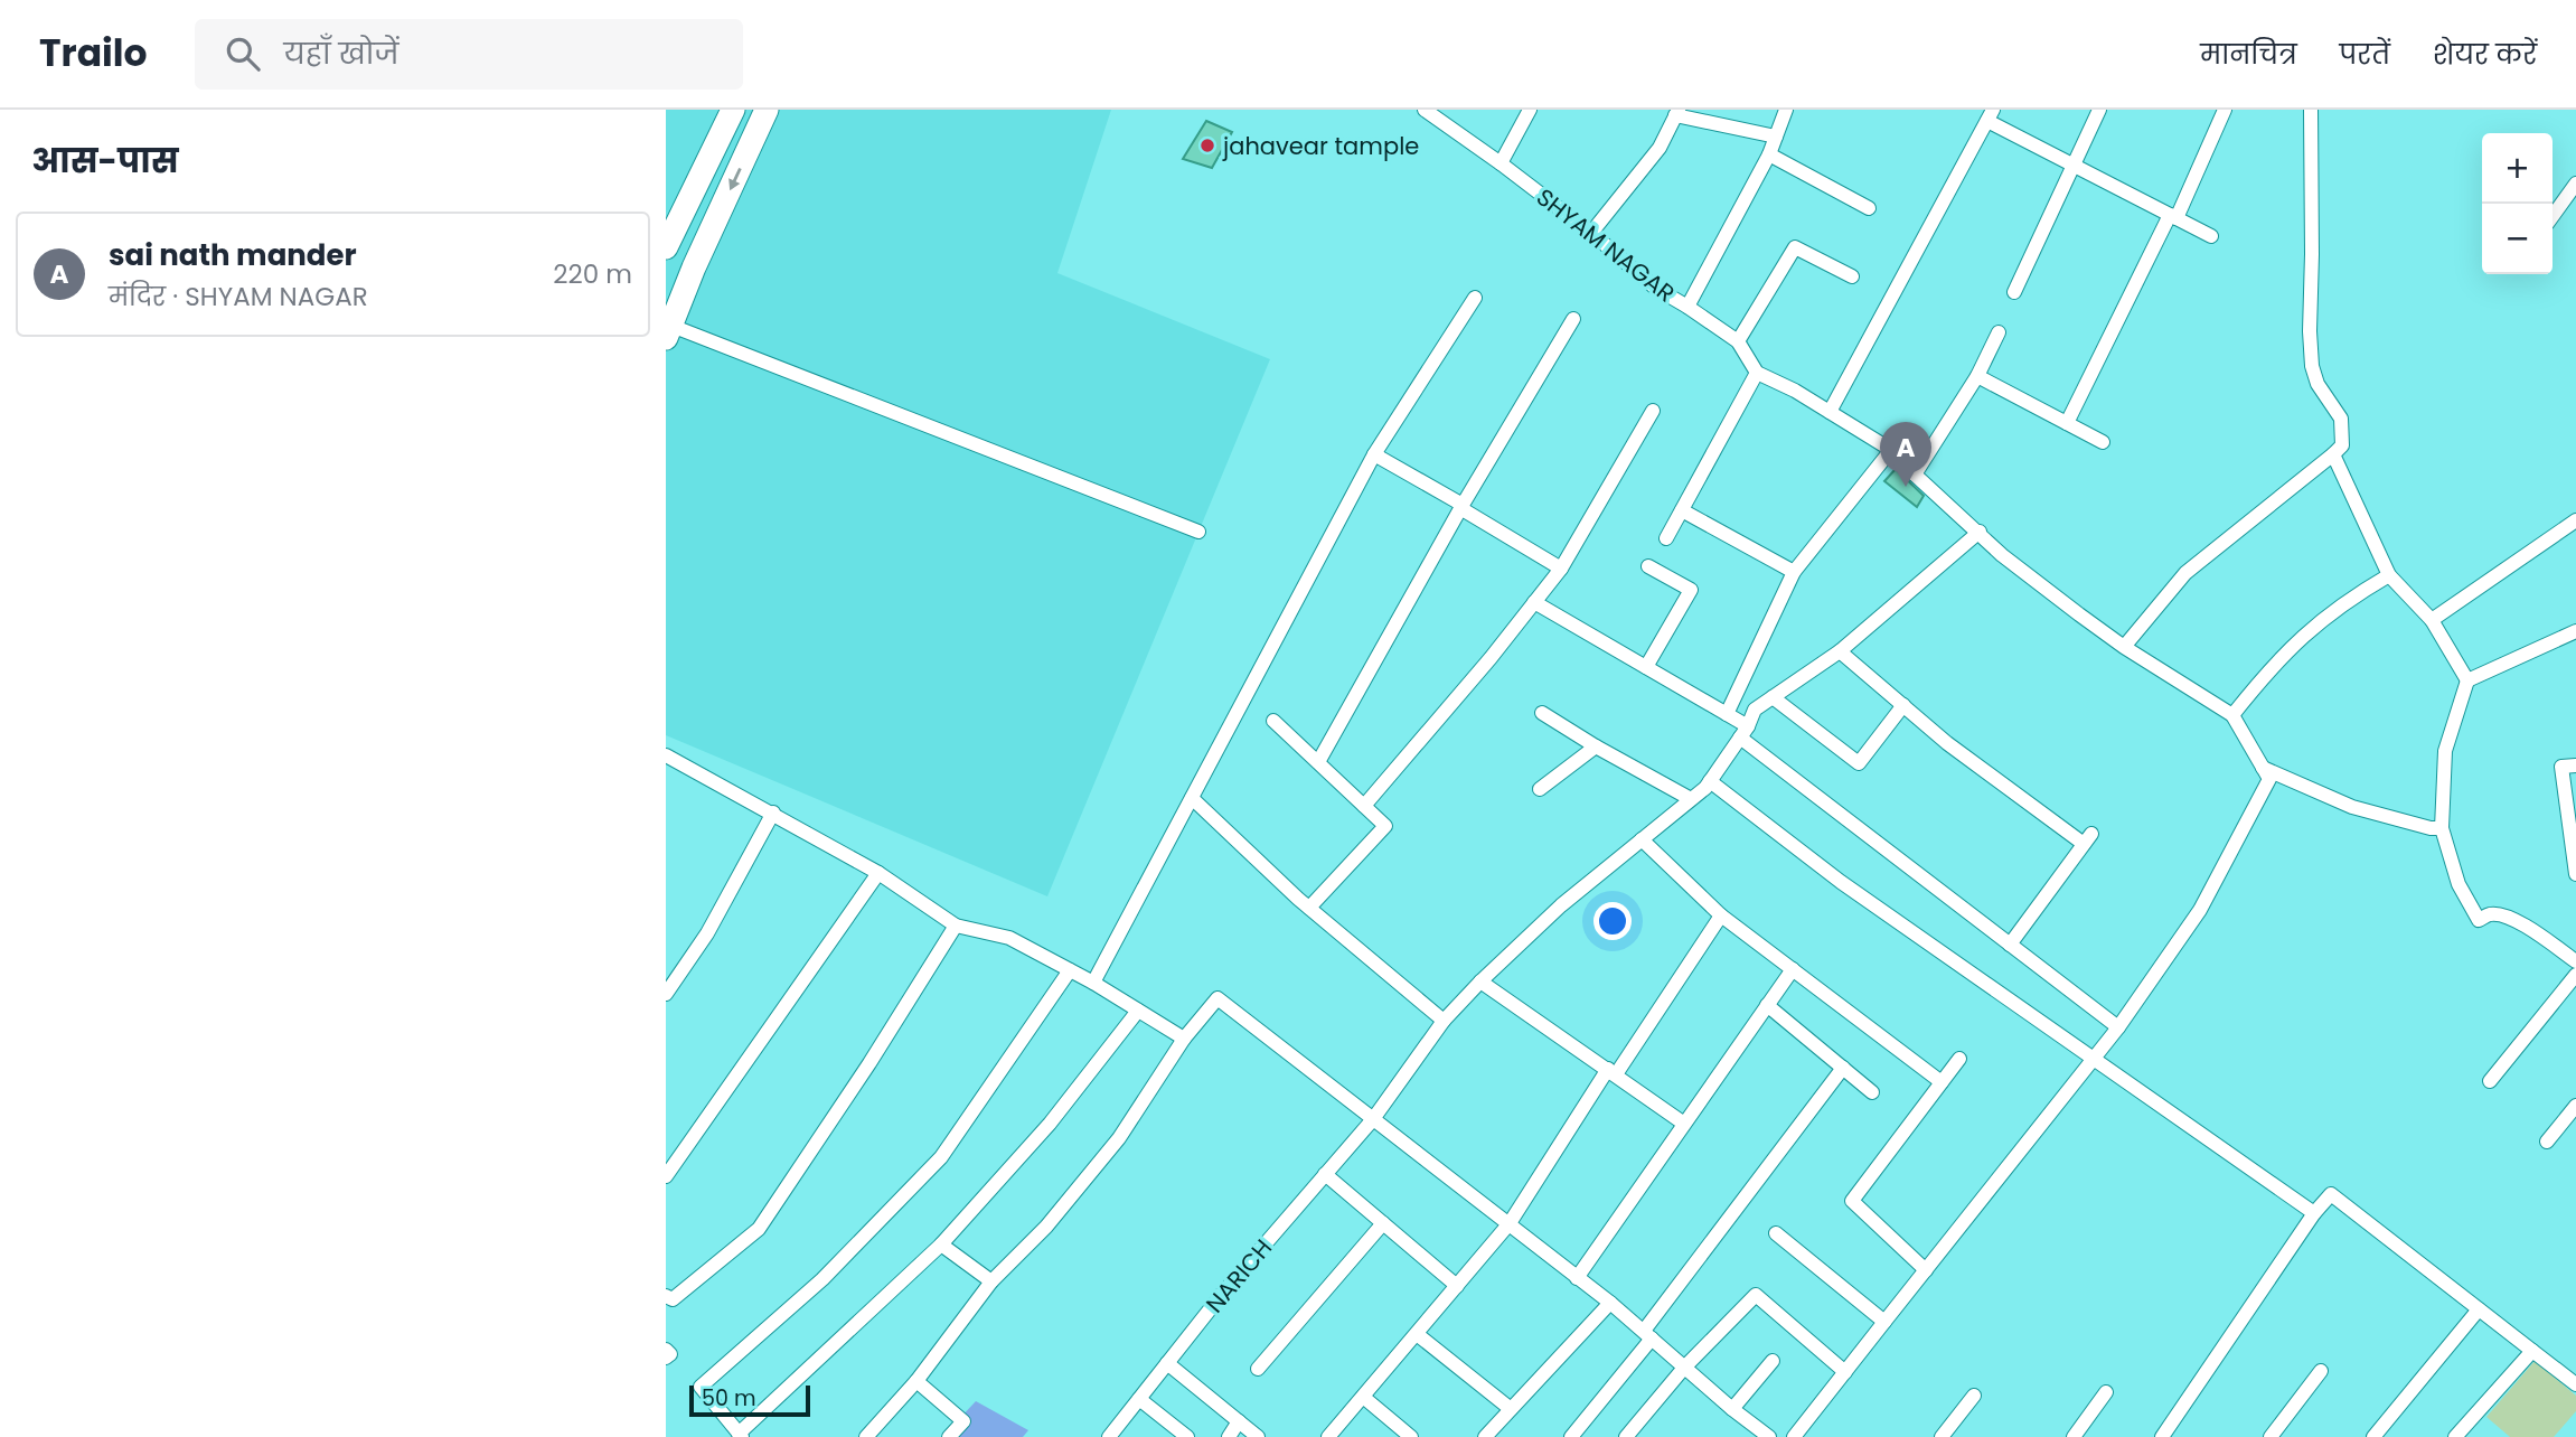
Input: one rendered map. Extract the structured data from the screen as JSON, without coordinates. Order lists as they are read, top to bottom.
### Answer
{
  "streets": {
    "street": ["SHYAM NAGAR", "NARICH"]
  },
  "places": ["jahavear tample"],
  "scale_bar": "50 m",
  "page": {
    "header": "Trailo",
    "search": "यहाँ खोजें",
    "nav": ["मानचित्र", "परतें", "शेयर करें"],
    "heading": "आस-पास",
    "map_buttons": ["+", "−"],
    "list": [
      {
        "mark": "A",
        "name": "sai nath mander",
        "note": "मंदिर · SHYAM NAGAR",
        "value": "220 m"
      }
    ],
    "pins": "A",
    "scale": "50 m"
  }
}
